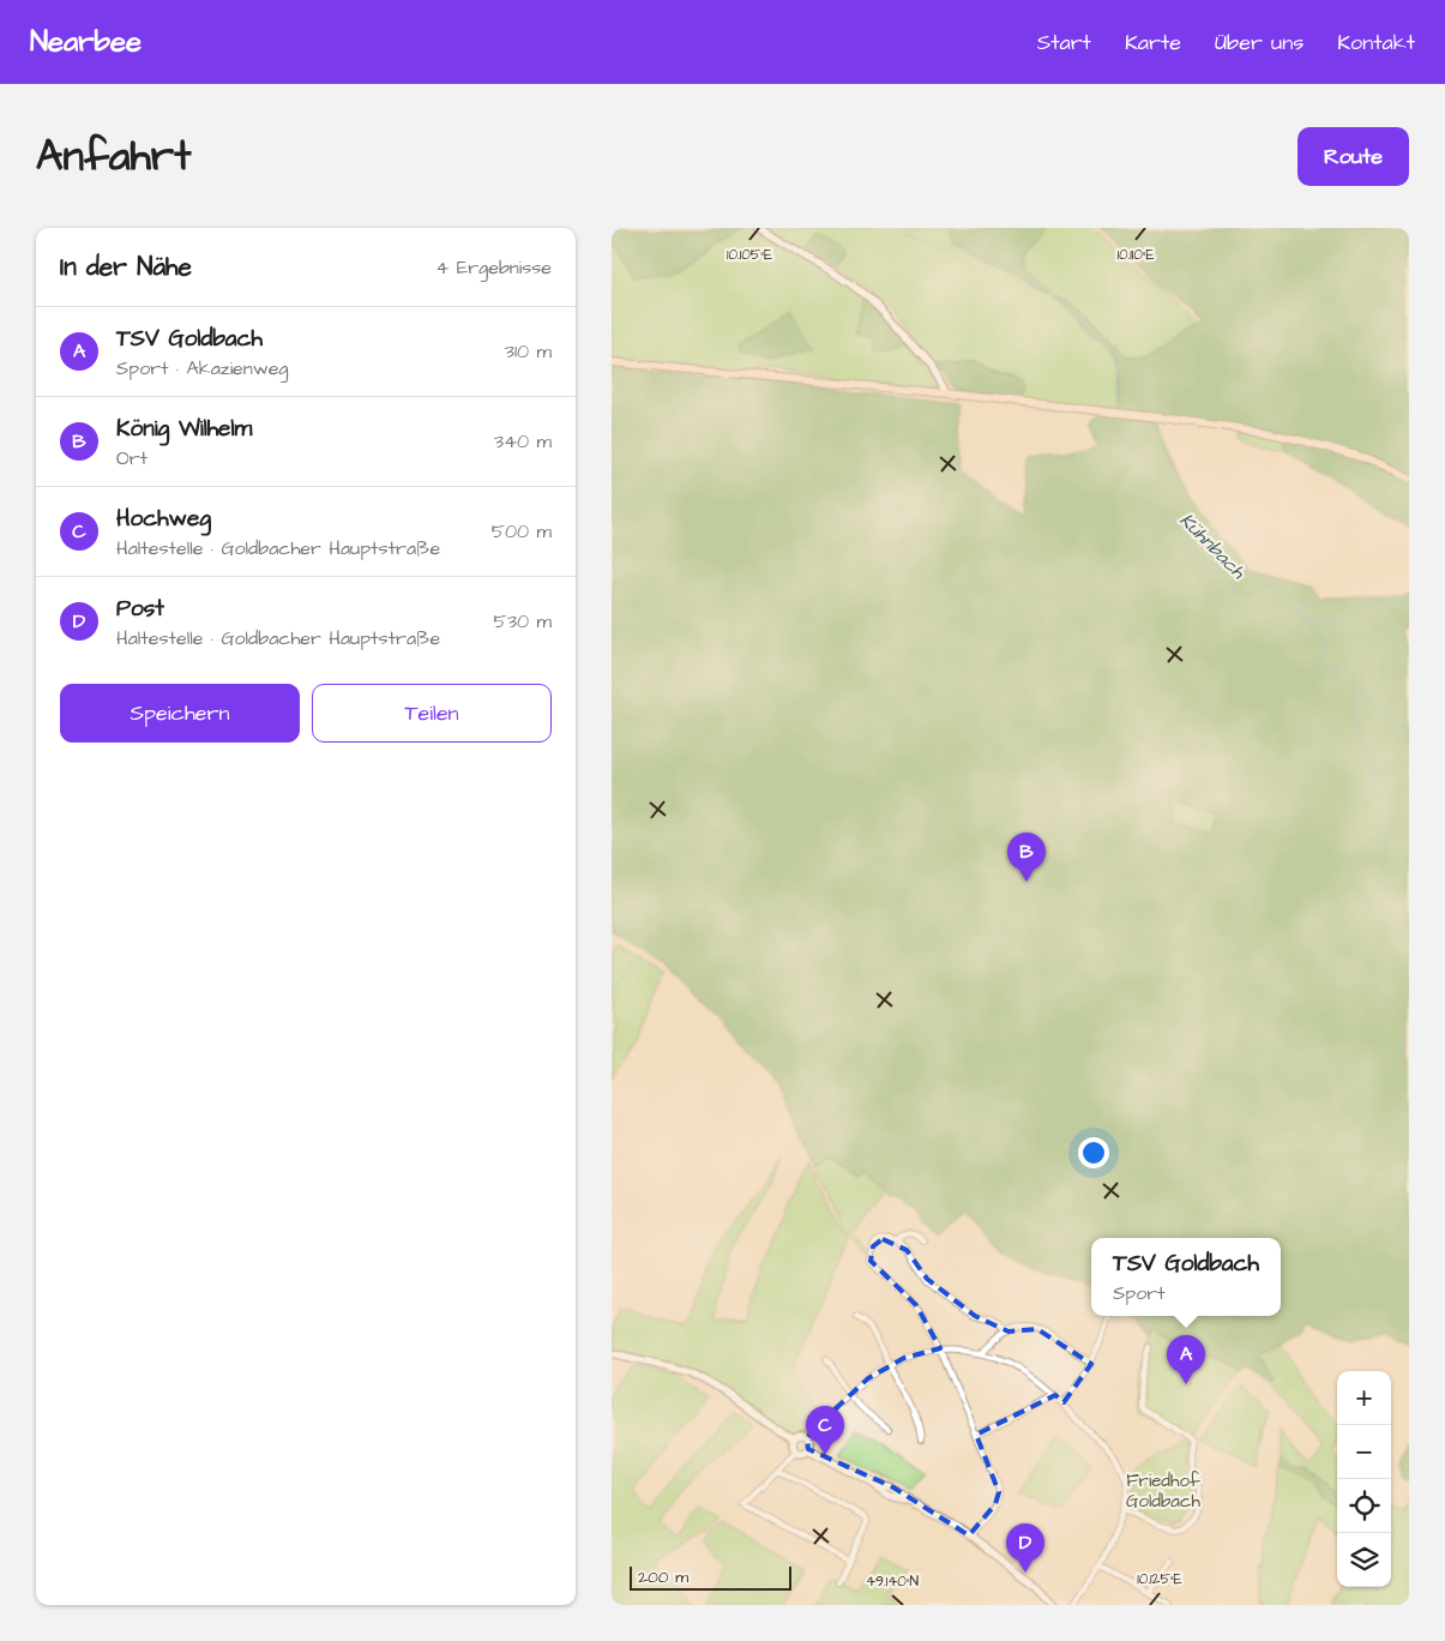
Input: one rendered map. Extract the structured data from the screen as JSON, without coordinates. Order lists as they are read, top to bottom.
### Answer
{
  "water": ["Kühnbach"],
  "parks": ["Friedhof Goldbach"],
  "scale_bar": "200 m",
  "page": {
    "header": "Nearbee",
    "nav": [
      "Start",
      "Karte",
      "Über uns",
      "Kontakt"
    ],
    "title": "Anfahrt",
    "buttons": [
      "Route",
      ["Speichern", "Teilen"]
    ],
    "heading": ["In der Nähe", "4 Ergebnisse"],
    "list": [
      {
        "mark": "A",
        "name": "TSV Goldbach",
        "note": "Sport · Akazienweg",
        "value": "310 m"
      },
      {
        "mark": "B",
        "name": "König Wilhelm",
        "note": "Ort",
        "value": "340 m"
      },
      {
        "mark": "C",
        "name": "Hochweg",
        "note": "Haltestelle · Goldbacher Hauptstraße",
        "value": "500 m"
      },
      {
        "mark": "D",
        "name": "Post",
        "note": "Haltestelle · Goldbacher Hauptstraße",
        "value": "530 m"
      }
    ],
    "pins": [
      "B",
      "A",
      "C",
      "D"
    ],
    "popup": ["TSV Goldbach", "Sport"],
    "map_buttons": ["+", "−"],
    "scale": "200 m"
  },
  "coordinates": [
    "10.105°E",
    "10.110°E",
    "10.125°E",
    "49.140°N"
  ]
}
